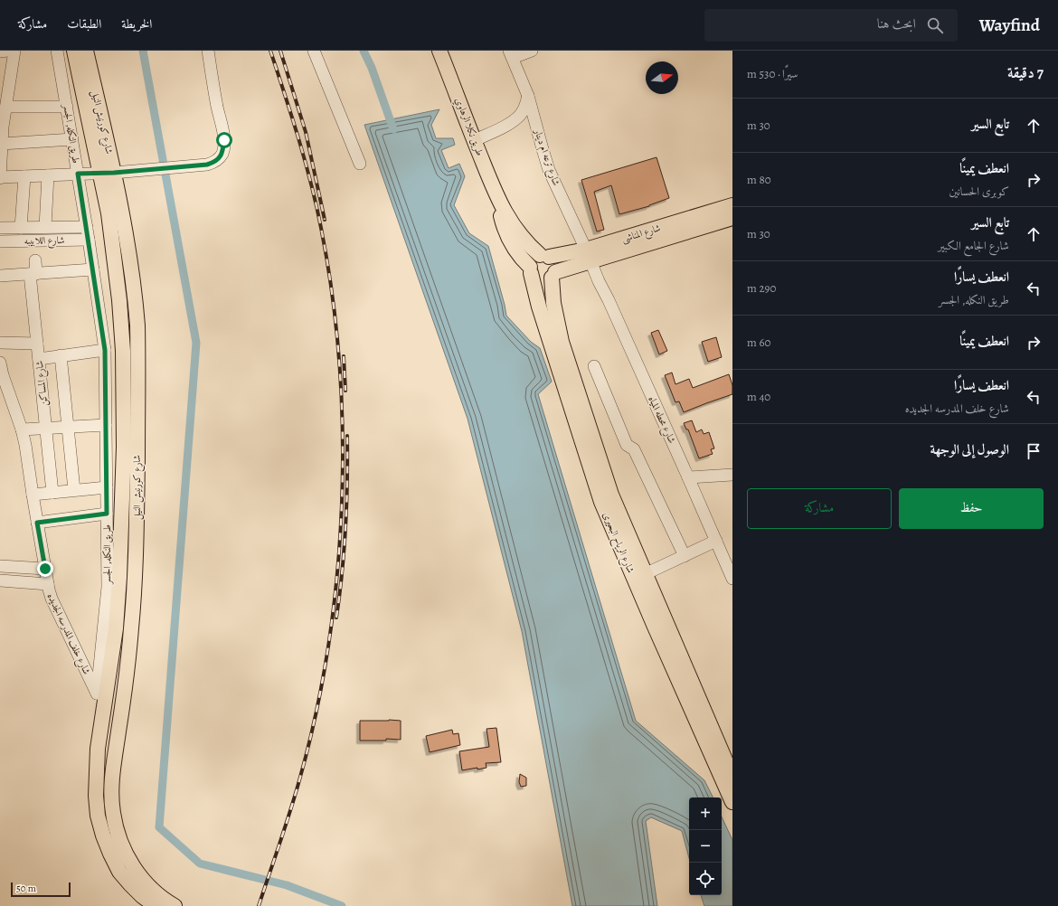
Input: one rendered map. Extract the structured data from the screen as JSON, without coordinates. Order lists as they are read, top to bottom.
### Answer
{
  "streets": {
    "main road": [
      "شارع كورنيش النيل",
      "طريق نكلا الرهاوي",
      "شارع المناشى",
      "شارع الرياح البحيرى"
    ],
    "street": [
      "طريق النكله, الجسر",
      "شارع ترعه ام دينار",
      "شارع اللابيبه",
      "شارع المساكن",
      "شارع محطه المياه",
      "شارع خلف المدرسه الجديده"
    ]
  },
  "crossings": [
    ["شارع كورنيش النيل", "شارع خلف المدرسه الجديده"],
    ["طريق نكلا الرهاوي", "شارع المناشى"],
    ["طريق نكلا الرهاوي", "شارع الرياح البحيرى"],
    ["طريق النكله, الجسر", "شارع اللابيبه"],
    ["طريق النكله, الجسر", "شارع خلف المدرسه الجديده"],
    ["شارع ترعه ام دينار", "شارع المناشى"],
    ["شارع ترعه ام دينار", "شارع محطه المياه"],
    ["شارع المناشى", "شارع محطه المياه"],
    ["شارع المناشى", "شارع الرياح البحيرى"]
  ],
  "scale_bar": "50 m",
  "north": "right",
  "page": {
    "header": "Wayfind",
    "search": "ابحث هنا",
    "nav": ["الخريطة", "الطبقات", "مشاركة"],
    "heading": ["7 دقيقة", "سيرًا · 530 m"],
    "list": [
      ["تابع السير", "30 m"],
      ["انعطف يمينًا", "كوبرى الحسانين", "80 m"],
      ["تابع السير", "شارع الجامع الكبير", "30 m"],
      ["انعطف يسارًا", "طريق النكله, الجسر", "290 m"],
      ["انعطف يمينًا", "60 m"],
      ["انعطف يسارًا", "شارع خلف المدرسه الجديده", "40 m"],
      "الوصول إلى الوجهة"
    ],
    "buttons": ["حفظ", "مشاركة"],
    "map_buttons": ["+", "−"],
    "scale": "50 m"
  }
}
